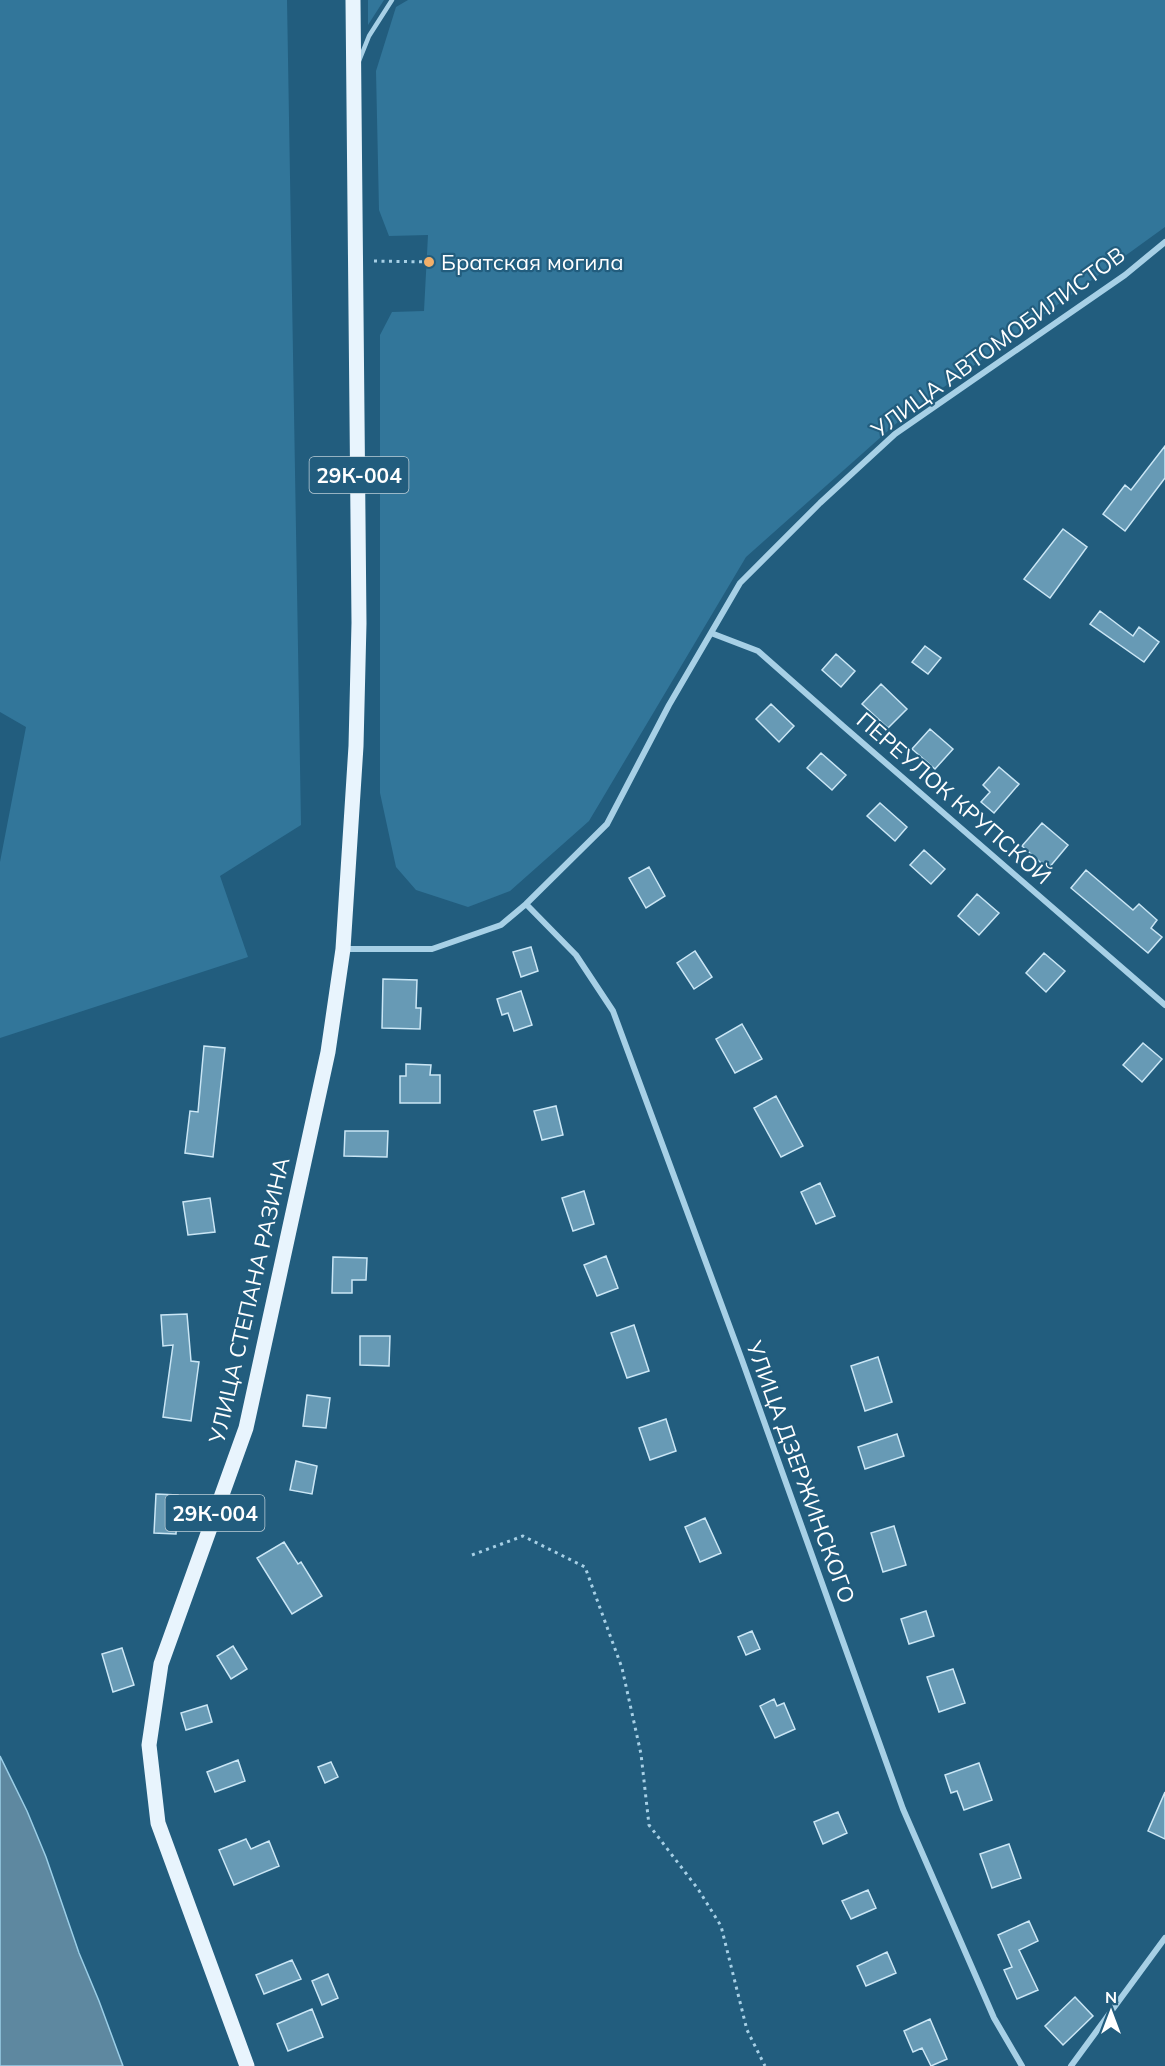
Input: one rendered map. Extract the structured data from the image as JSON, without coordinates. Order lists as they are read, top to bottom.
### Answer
{
  "streets": {
    "main road": ["29К-004", "УЛИЦА СТЕПАНА РАЗИНА"],
    "street": ["УЛИЦА АВТОМОБИЛИСТОВ", "ПЕРЕУЛОК КРУПСКОЙ", "УЛИЦА ДЗЕРЖИНСКОГО"]
  },
  "crossings": [
    ["УЛИЦА АВТОМОБИЛИСТОВ", "29К-004"],
    ["УЛИЦА АВТОМОБИЛИСТОВ", "ПЕРЕУЛОК КРУПСКОЙ"],
    ["УЛИЦА АВТОМОБИЛИСТОВ", "УЛИЦА СТЕПАНА РАЗИНА"],
    ["УЛИЦА АВТОМОБИЛИСТОВ", "УЛИЦА ДЗЕРЖИНСКОГО"],
    ["29К-004", "УЛИЦА СТЕПАНА РАЗИНА"]
  ],
  "places": ["Братская могила"],
  "north": "top"
}
